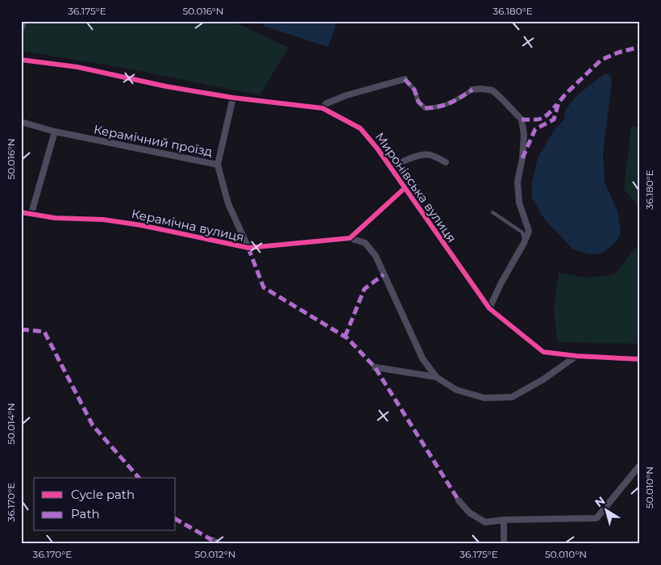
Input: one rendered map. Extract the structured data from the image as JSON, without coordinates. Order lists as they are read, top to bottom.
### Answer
{
  "streets": {
    "street": ["Керамічний проїзд", "Миронівська вулиця", "Керамічна вулиця"]
  },
  "crossings": [
    ["Керамічний проїзд", "Керамічна вулиця"]
  ],
  "legend": ["Cycle path", "Path"],
  "north": "top left",
  "coordinates": [
    "36.175°E",
    "50.016°N",
    "36.180°E",
    "50.014°N",
    "50.010°N",
    "36.170°E",
    "50.012°N"
  ]
}
